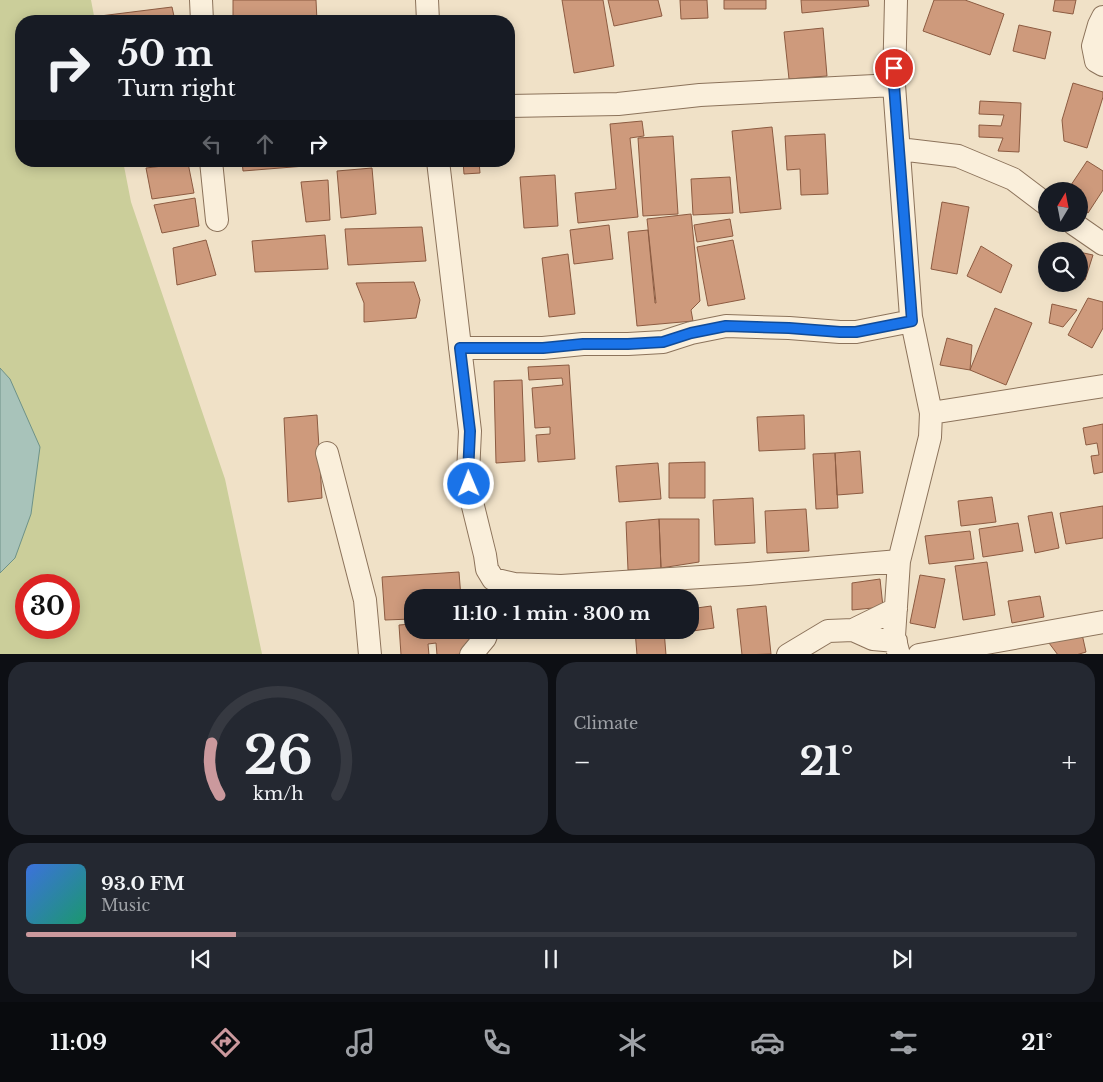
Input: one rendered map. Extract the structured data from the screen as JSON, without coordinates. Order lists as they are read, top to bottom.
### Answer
{
  "north": "top",
  "page": {
    "turn": ["50 m", "Turn right"],
    "limit": "30",
    "trip": "11:10 · 1 min · 300 m",
    "tile": "Climate",
    "heat": ["−", "21°", "+"],
    "song": ["93.0 FM", "Music"],
    "tabs": ["11:09", "21°"],
    "gauge": ["26", "km/h"]
  }
}
